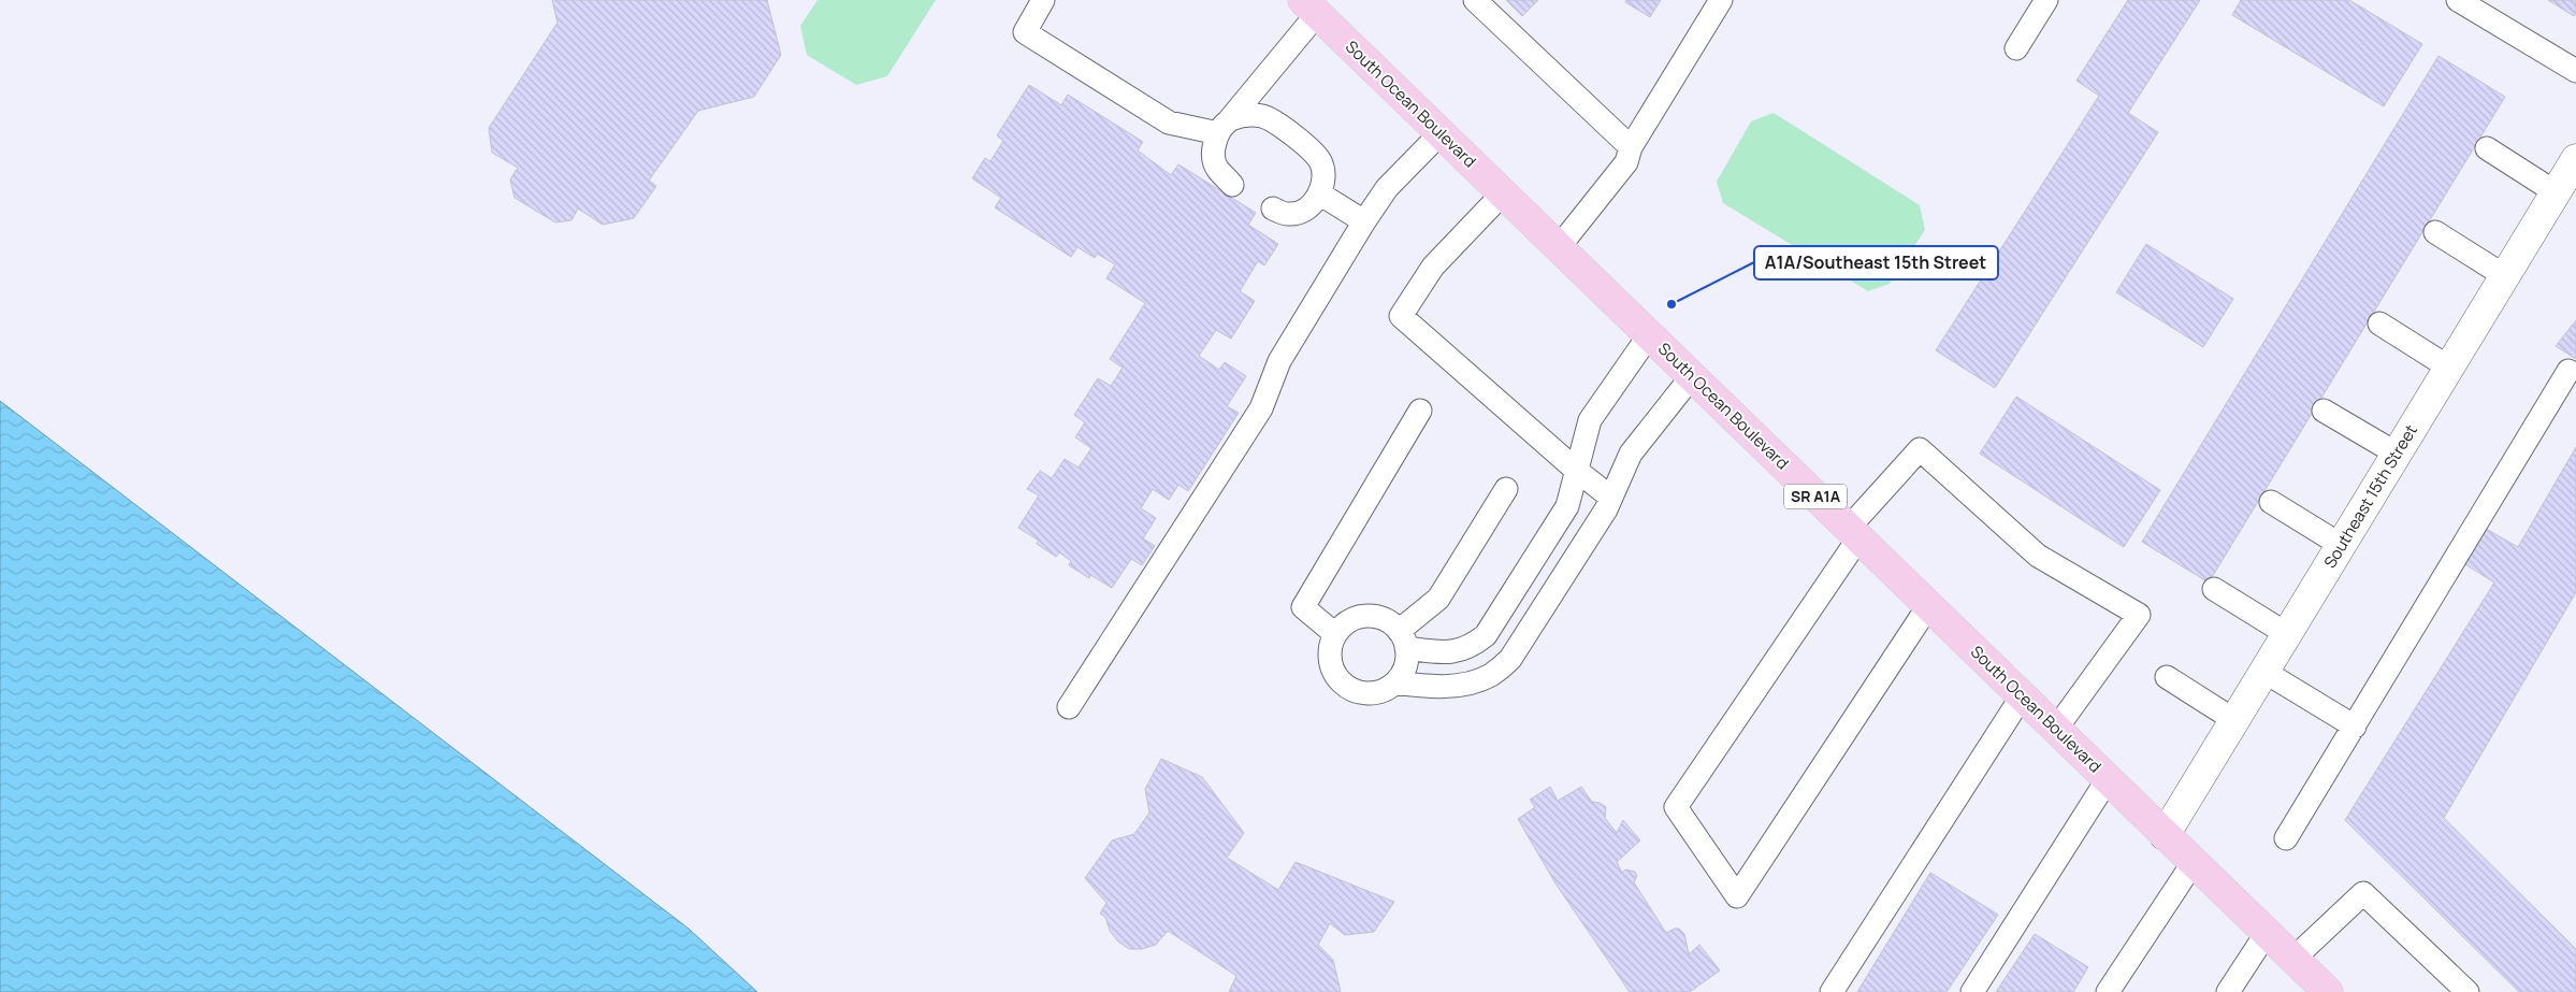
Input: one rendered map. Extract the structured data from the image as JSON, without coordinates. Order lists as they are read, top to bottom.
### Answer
{
  "streets": {
    "main road": ["South Ocean Boulevard", "SR A1A"],
    "street": ["Southeast 15th Street"]
  },
  "crossings": [
    ["South Ocean Boulevard", "Southeast 15th Street"]
  ],
  "places": ["A1A/Southeast 15th Street"]
}
